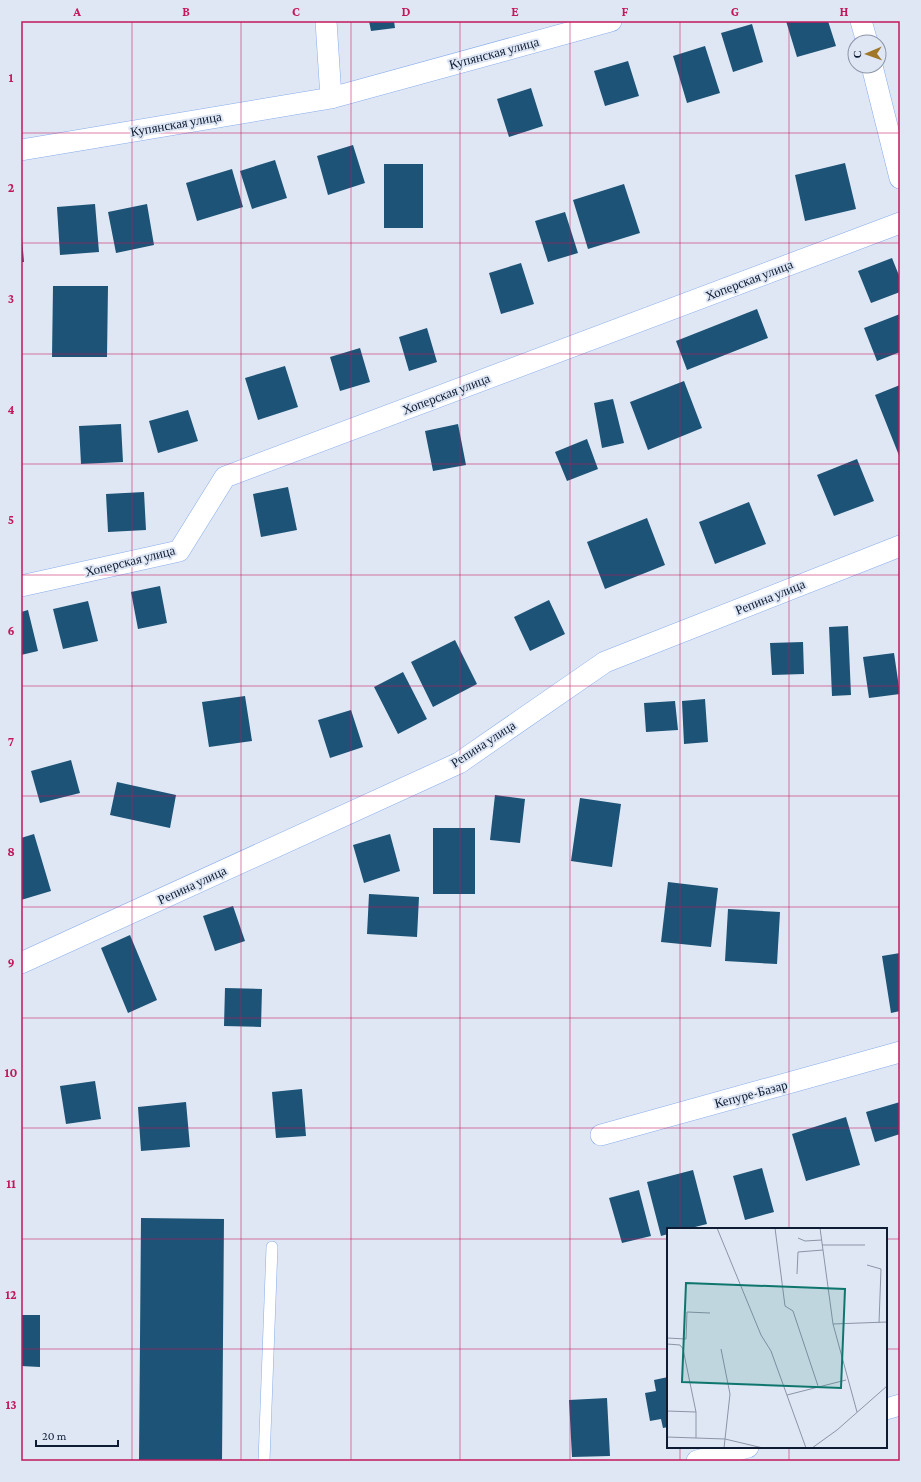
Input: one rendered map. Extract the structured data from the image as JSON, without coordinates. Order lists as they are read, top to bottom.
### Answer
{
  "streets": {
    "street": [
      "Купянская улица",
      "Хоперская улица",
      "Репина улица",
      "Кепуре-Базар"
    ]
  },
  "scale_bar": "20 m",
  "north": "left",
  "grid": {
    "columns": [
      "A",
      "B",
      "C",
      "D",
      "E",
      "F",
      "G",
      "H"
    ],
    "rows": [
      "1",
      "2",
      "3",
      "4",
      "5",
      "6",
      "7",
      "8",
      "9",
      "10",
      "11",
      "12",
      "13"
    ]
  }
}
